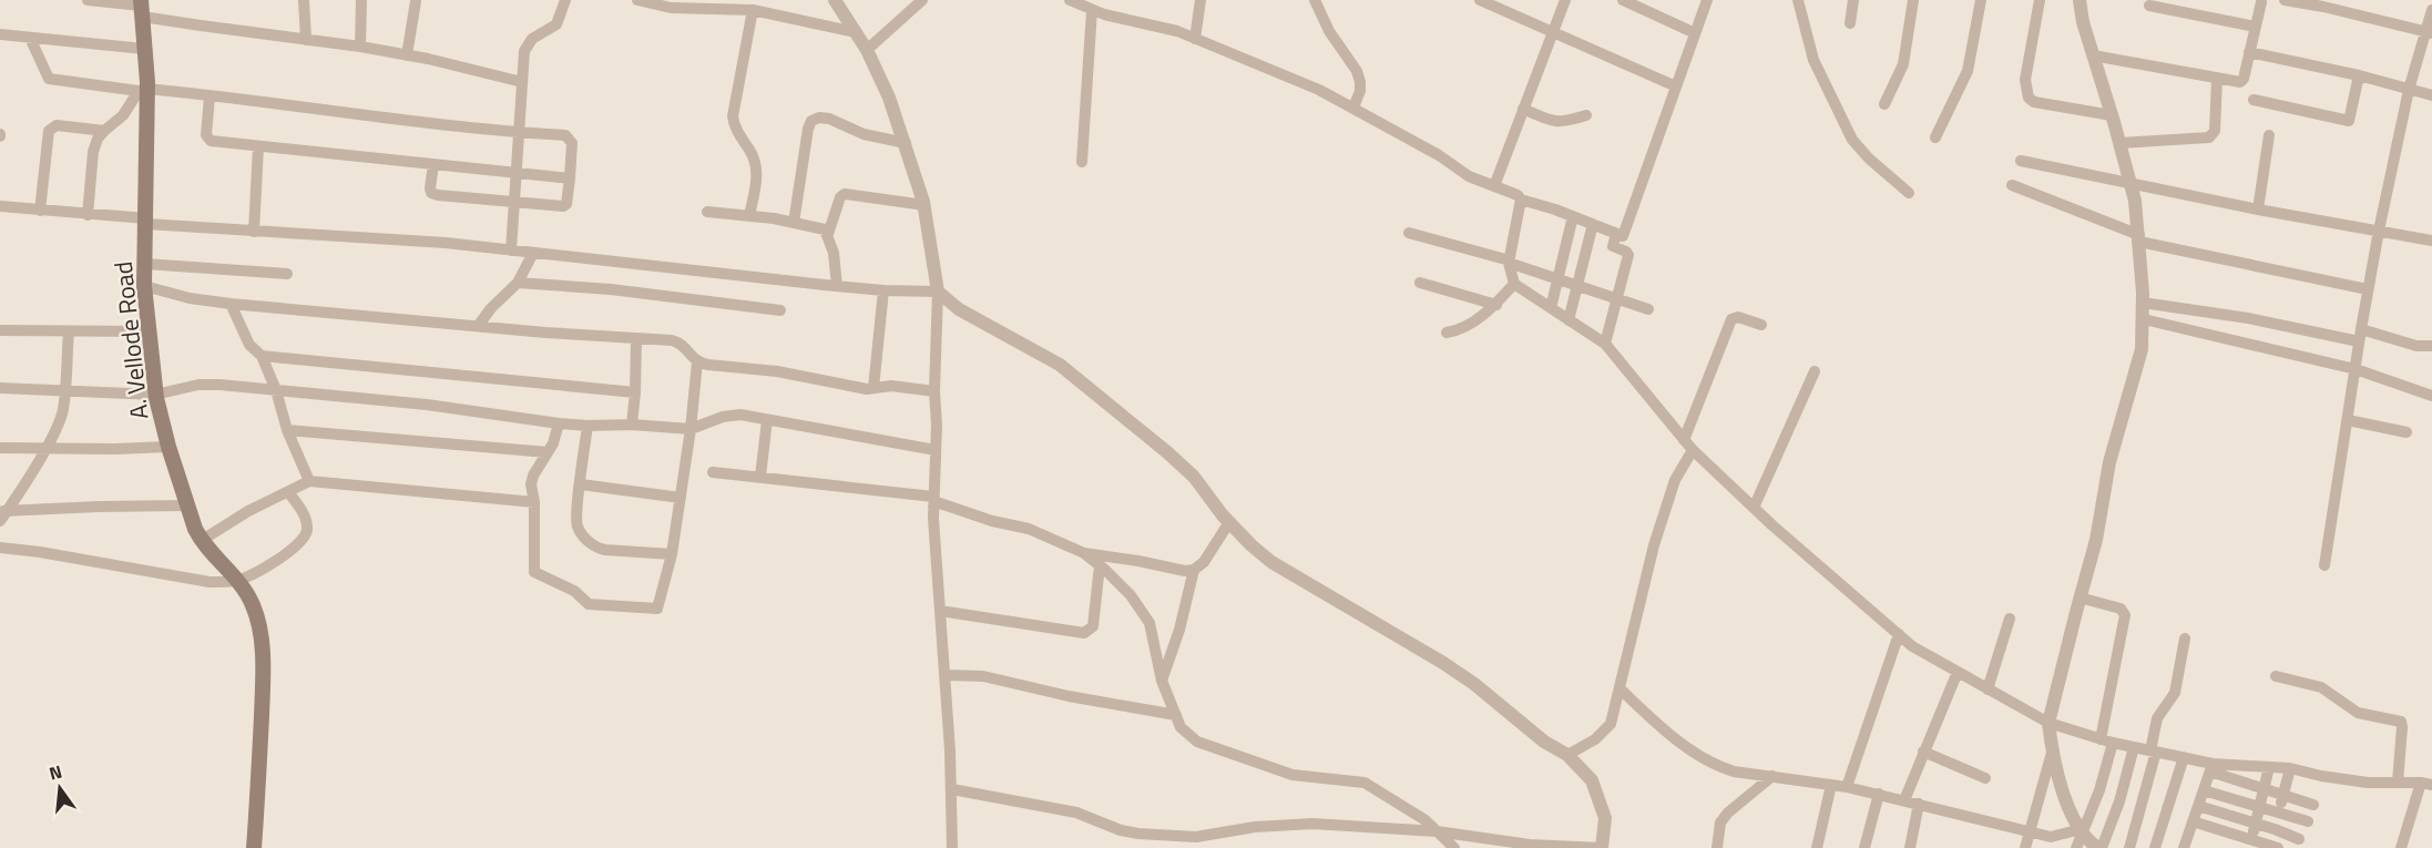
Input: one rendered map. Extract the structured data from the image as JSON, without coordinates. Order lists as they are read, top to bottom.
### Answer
{
  "streets": {
    "main road": ["A. Vellode Road"]
  },
  "north": "top"
}
